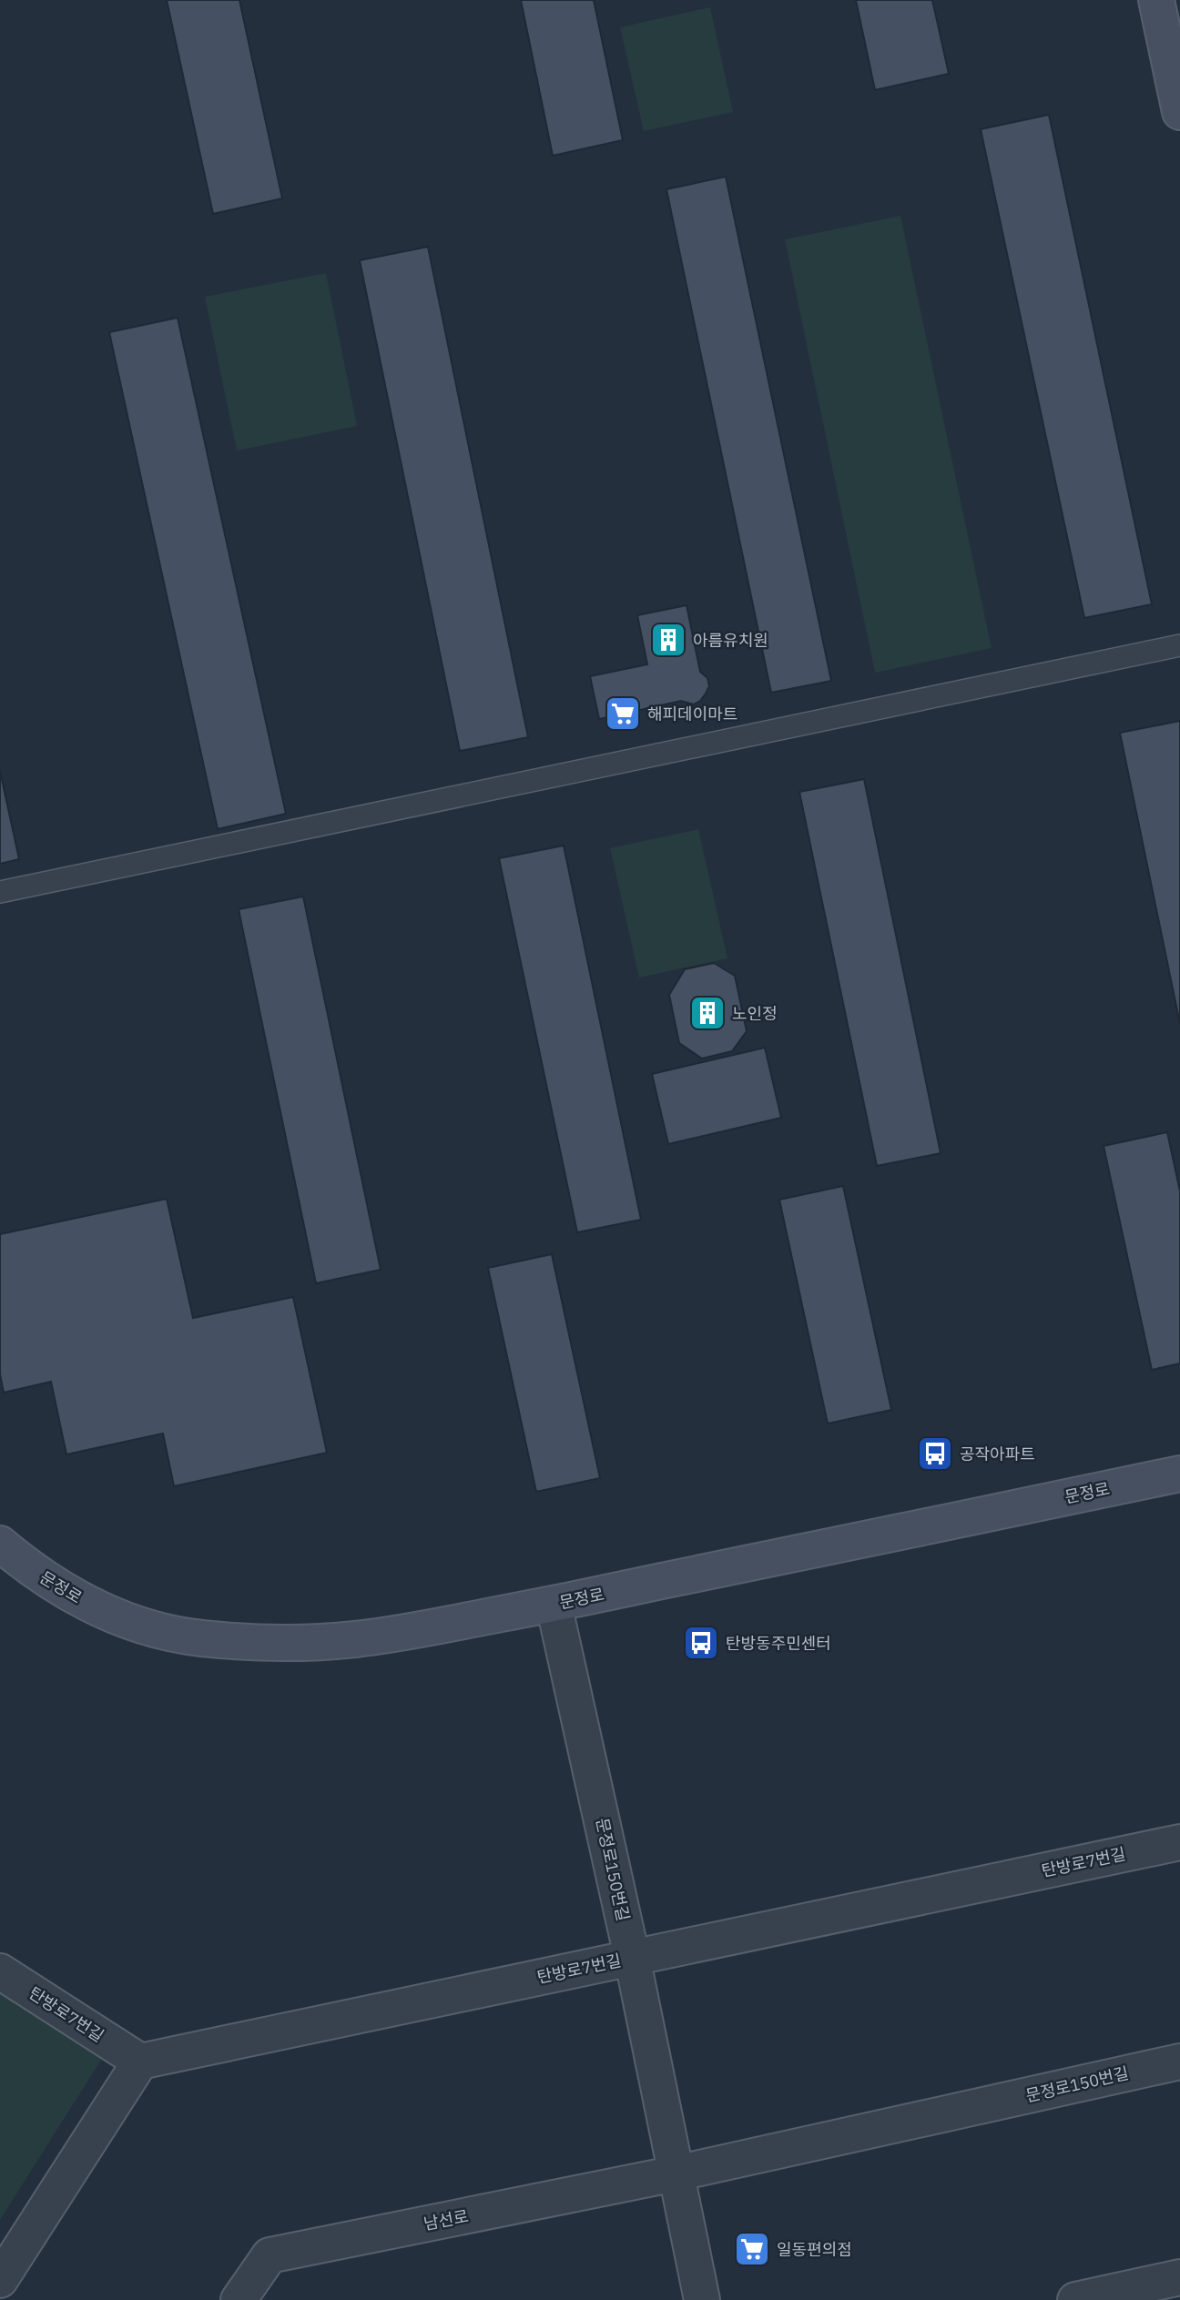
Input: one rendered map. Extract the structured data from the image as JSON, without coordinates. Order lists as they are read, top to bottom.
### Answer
{
  "streets": {
    "main road": ["문정로"],
    "street": ["탄방로7번길", "문정로150번길", "남선로"]
  },
  "crossings": [
    ["문정로", "문정로150번길"],
    ["탄방로7번길", "문정로150번길"],
    ["문정로150번길", "남선로"]
  ],
  "places": {
    "building": ["아름유치원", "노인정"],
    "supermarket": ["해피데이마트", "일동편의점"],
    "bus stop": ["공작아파트", "탄방동주민센터"]
  }
}
